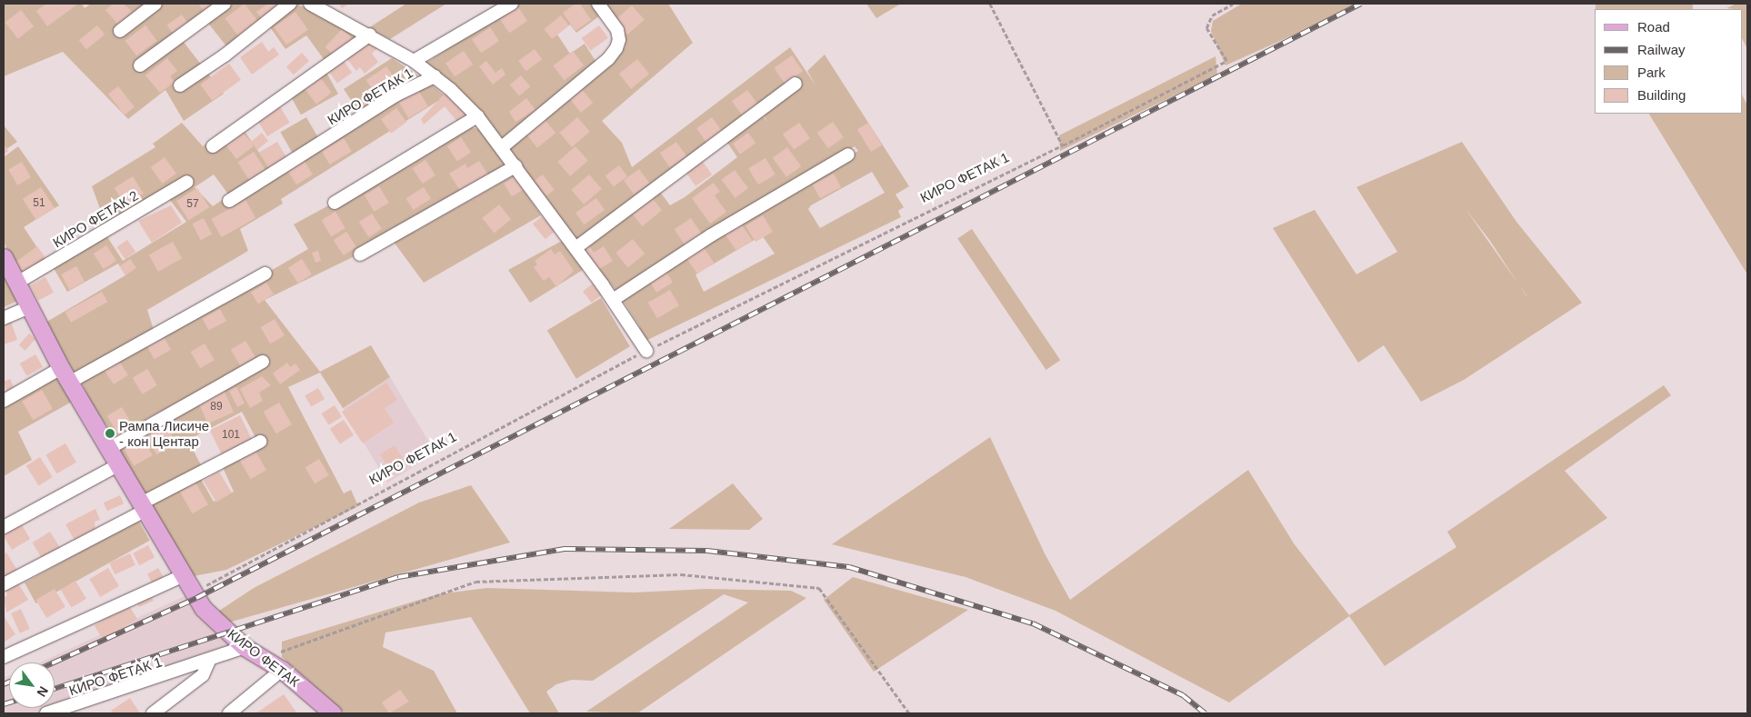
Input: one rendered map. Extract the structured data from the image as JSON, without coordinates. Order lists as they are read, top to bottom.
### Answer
{
  "streets": {
    "main road": ["КИРО ФЕТАК"],
    "street": ["КИРО ФЕТАК 1", "КИРО ФЕТАК 2"]
  },
  "crossings": [
    ["КИРО ФЕТАК 1", "КИРО ФЕТАК"],
    ["КИРО ФЕТАК 2", "КИРО ФЕТАК"]
  ],
  "places": ["Рампа Лисиче - кон Центар"],
  "house_numbers": [
    "51",
    "57",
    "89",
    "101"
  ],
  "legend": [
    "Road",
    "Railway",
    "Park",
    "Building"
  ],
  "north": "bottom right"
}
